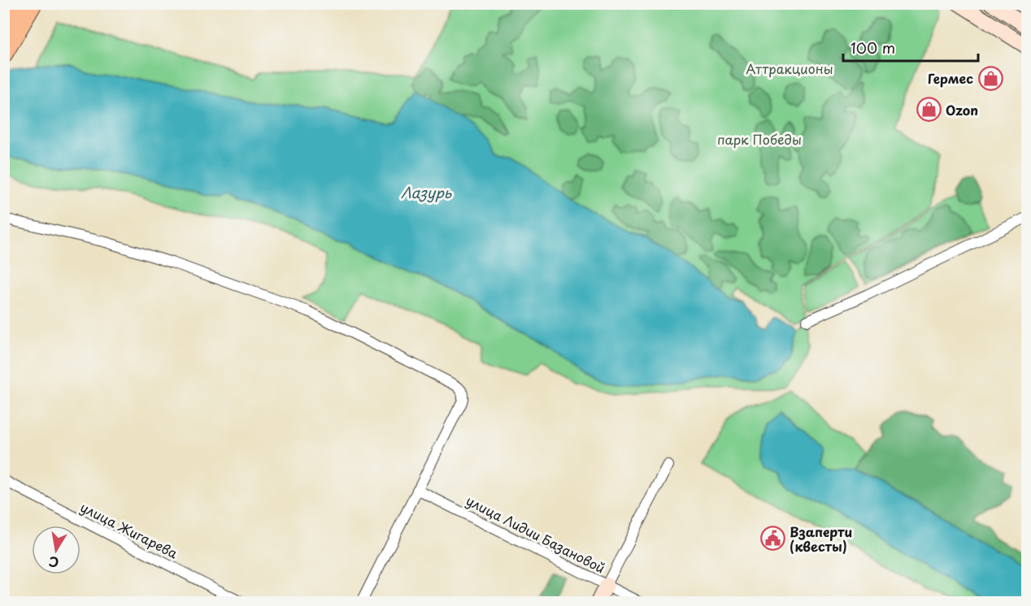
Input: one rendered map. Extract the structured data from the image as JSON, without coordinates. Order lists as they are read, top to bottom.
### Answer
{
  "streets": {
    "street": ["улица Жигарева", "улица Лидии Базановой"]
  },
  "water": ["Лазурь"],
  "parks": ["Аттракционы", "парк Победы"],
  "places": {
    "shop": ["Гермес", "Ozon"],
    "public building": ["Взаперти (квесты)"]
  },
  "scale_bar": "100 m",
  "north": "bottom"
}
